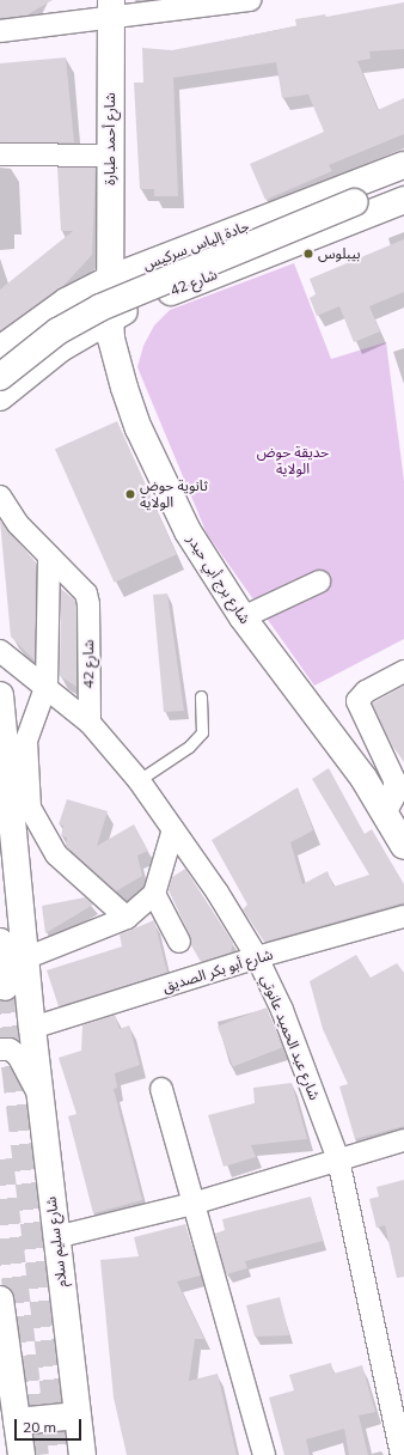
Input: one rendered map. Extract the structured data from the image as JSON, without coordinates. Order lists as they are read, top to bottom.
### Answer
{
  "streets": {
    "main road": [
      "شارع أحمد طبارة",
      "جادة إلياس سركيس",
      "شارع 42",
      "شارع برج أبي حيدر",
      "شارع سليم سلام"
    ],
    "street": ["شارع أبو بكر الصديق", "شارع عبد الحميد عانوتي"]
  },
  "crossings": [
    ["شارع أحمد طبارة", "جادة إلياس سركيس"],
    ["شارع أحمد طبارة", "شارع برج أبي حيدر"],
    ["جادة إلياس سركيس", "شارع 42"],
    ["جادة إلياس سركيس", "شارع برج أبي حيدر"],
    ["شارع 42", "شارع برج أبي حيدر"],
    ["شارع 42", "شارع عبد الحميد عانوتي"],
    ["شارع أبو بكر الصديق", "شارع عبد الحميد عانوتي"],
    ["شارع أبو بكر الصديق", "شارع سليم سلام"]
  ],
  "parks": ["حديقة حوض الولاية"],
  "places": ["بيبلوس", "ثانوية حوض الولاية"],
  "scale_bar": "20 m"
}
